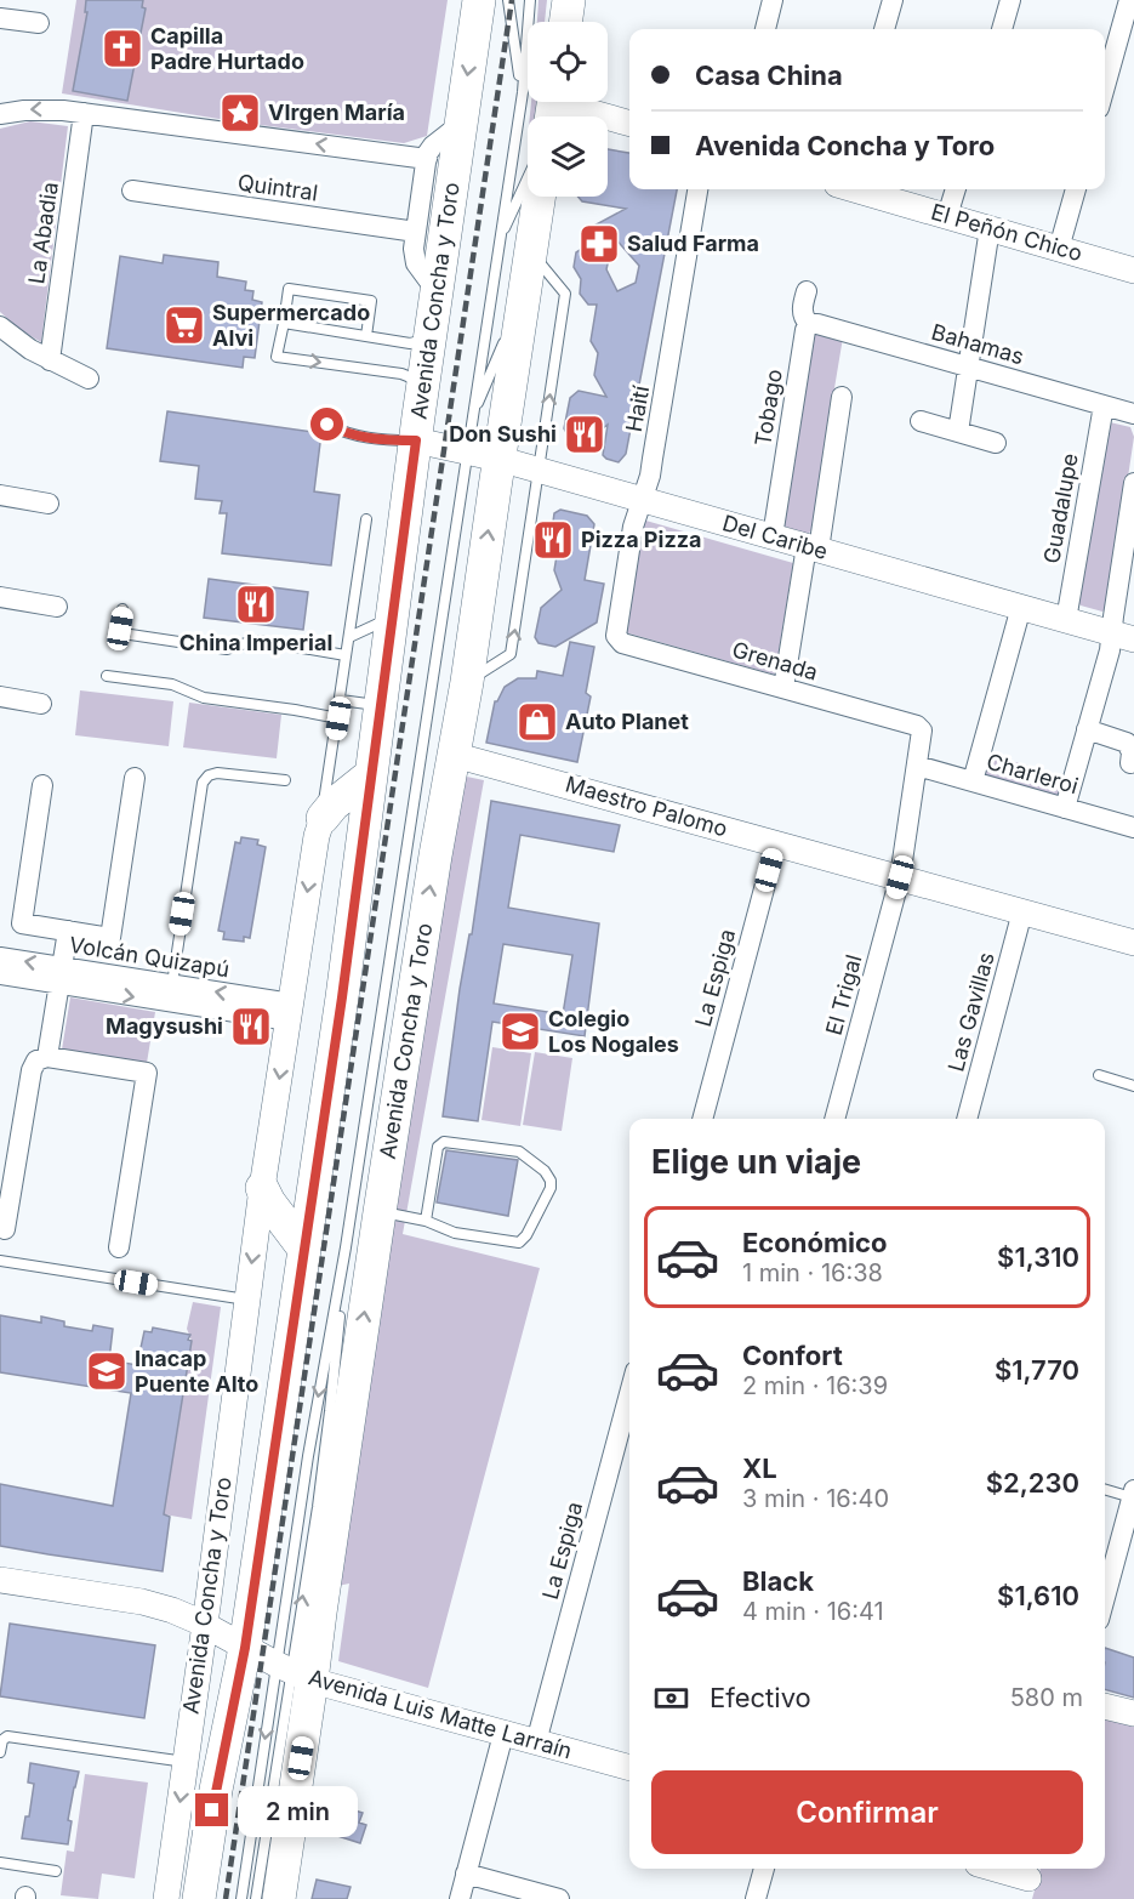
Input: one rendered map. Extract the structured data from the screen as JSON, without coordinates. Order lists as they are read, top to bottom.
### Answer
{
  "streets": {
    "main road": ["Avenida Concha y Toro"],
    "street": [
      "Quintral",
      "La Abadia",
      "El Peñón Chico",
      "Bahamas",
      "Tobago",
      "Haití",
      "Guadalupe",
      "Del Caribe",
      "Grenada",
      "Charleroi",
      "Maestro Palomo",
      "Volcán Quizapú",
      "La Espiga",
      "El Trigal",
      "Las Gavillas",
      "Avenida Luis Matte Larraín"
    ]
  },
  "crossings": [
    ["Quintral", "Avenida Concha y Toro"],
    ["Avenida Concha y Toro", "Del Caribe"],
    ["Avenida Concha y Toro", "Maestro Palomo"],
    ["Avenida Concha y Toro", "Volcán Quizapú"],
    ["Avenida Concha y Toro", "Avenida Luis Matte Larraín"],
    ["Bahamas", "Tobago"],
    ["Bahamas", "Guadalupe"],
    ["Tobago", "Del Caribe"],
    ["Haití", "Del Caribe"],
    ["Haití", "Grenada"],
    ["Guadalupe", "Del Caribe"],
    ["Grenada", "El Trigal"],
    ["Charleroi", "El Trigal"],
    ["Maestro Palomo", "La Espiga"],
    ["Maestro Palomo", "El Trigal"],
    ["Maestro Palomo", "Las Gavillas"],
    ["La Espiga", "Avenida Luis Matte Larraín"]
  ],
  "places": {
    "church": ["Capilla Padre Hurtado"],
    "place": ["VIrgen María"],
    "pharmacy": ["Salud Farma"],
    "supermarket": ["Supermercado Alvi"],
    "restaurant": [
      "Don Sushi",
      "Pizza Pizza",
      "China Imperial",
      "Magysushi"
    ],
    "shop": ["Auto Planet"],
    "school or university": ["Colegio Los Nogales", "Inacap Puente Alto"]
  },
  "page": {
    "banner": ["Casa China", "Avenida Concha y Toro"],
    "heading": "Elige un viaje",
    "list": [
      {
        "name": "Económico",
        "note": "1 min · 16:38",
        "value": "$1,310"
      },
      {
        "name": "Confort",
        "note": "2 min · 16:39",
        "value": "$1,770"
      },
      {
        "name": "XL",
        "note": "3 min · 16:40",
        "value": "$2,230"
      },
      {
        "name": "Black",
        "note": "4 min · 16:41",
        "value": "$1,610"
      }
    ],
    "pay": ["Efectivo", "580 m"],
    "buttons": "Confirmar",
    "bubble": "2 min"
  }
}
